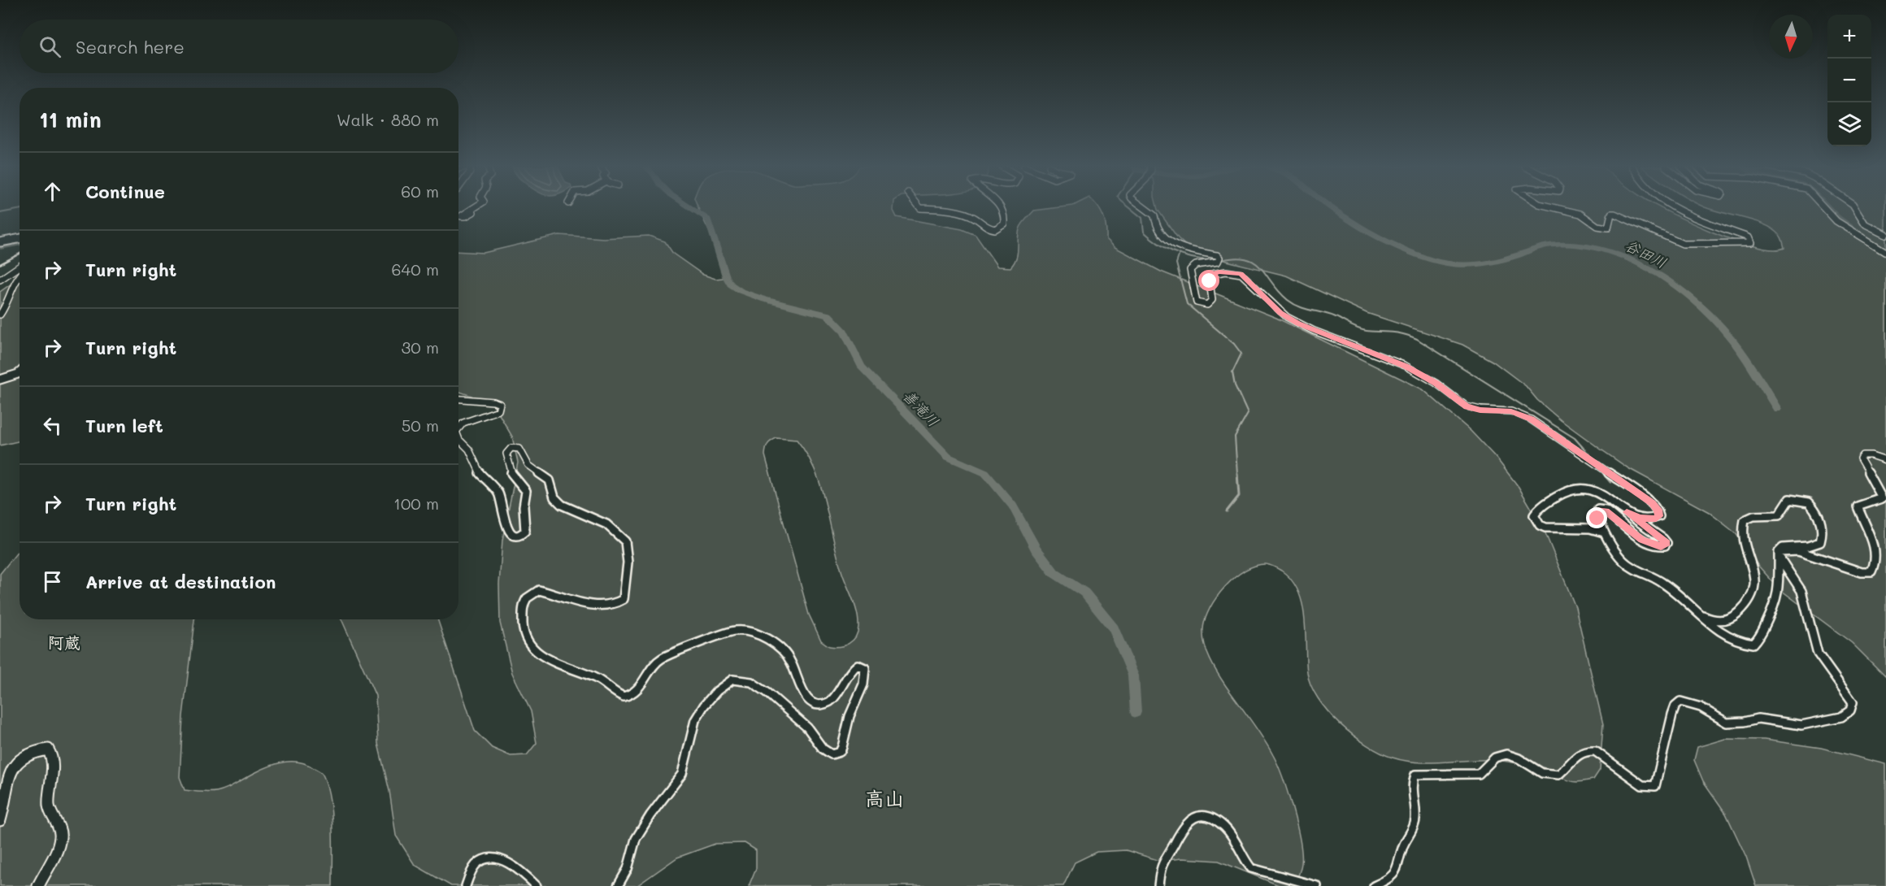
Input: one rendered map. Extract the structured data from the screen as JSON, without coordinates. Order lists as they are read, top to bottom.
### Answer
{
  "districts": ["阿蔵", "高山"],
  "water": ["谷田川", "善滝川"],
  "north": "bottom",
  "page": {
    "map_buttons": ["+", "−"],
    "search": "Search here",
    "heading": ["11 min", "Walk · 880 m"],
    "list": [
      ["Continue", "60 m"],
      ["Turn right", "640 m"],
      ["Turn right", "30 m"],
      ["Turn left", "50 m"],
      ["Turn right", "100 m"],
      "Arrive at destination"
    ]
  }
}
